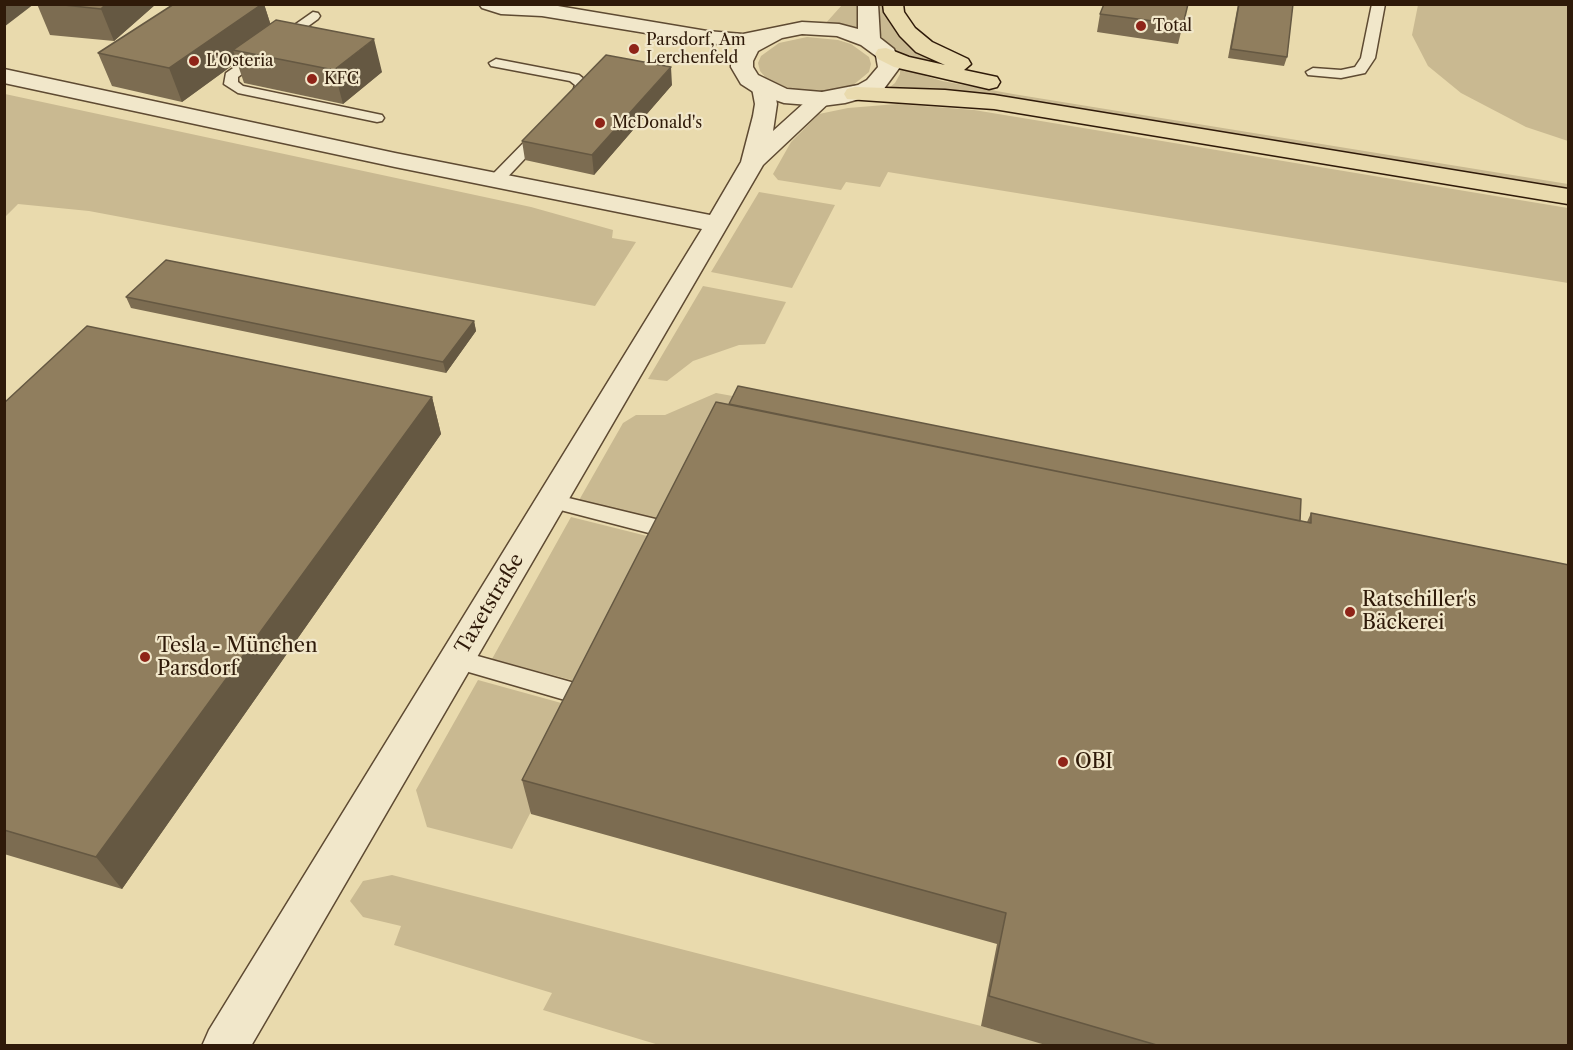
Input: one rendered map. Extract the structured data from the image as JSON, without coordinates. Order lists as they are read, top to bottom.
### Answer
{
  "streets": {
    "street": ["Taxetstraße"]
  },
  "places": [
    "Total",
    "Parsdorf, Am Lerchenfeld",
    "L'Osteria",
    "KFC",
    "McDonald's",
    "Ratschiller's Bäckerei",
    "Tesla - München Parsdorf",
    "OBI"
  ]
}
